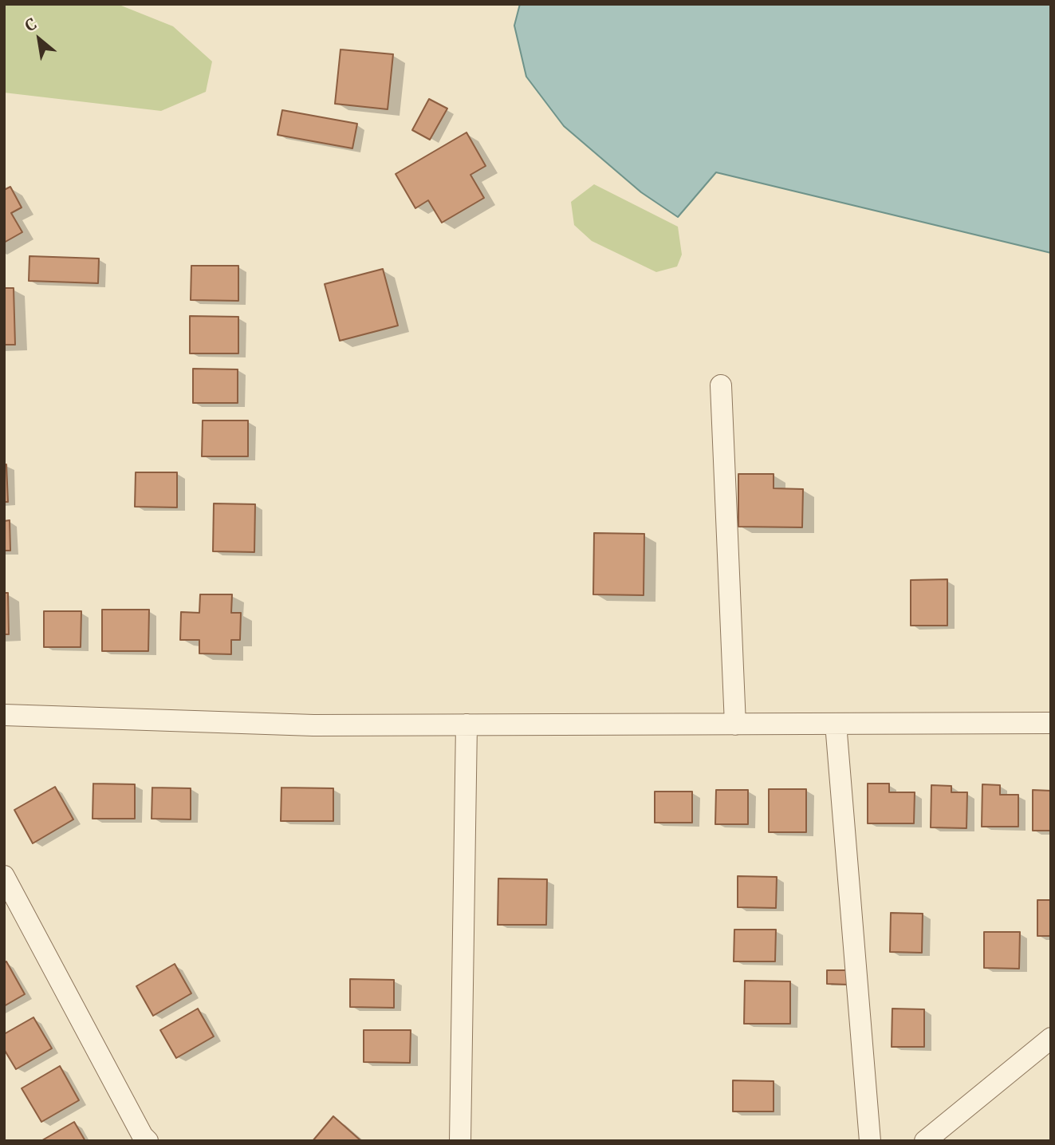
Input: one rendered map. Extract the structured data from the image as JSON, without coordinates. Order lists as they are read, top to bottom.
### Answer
{
  "north": "top left"
}
